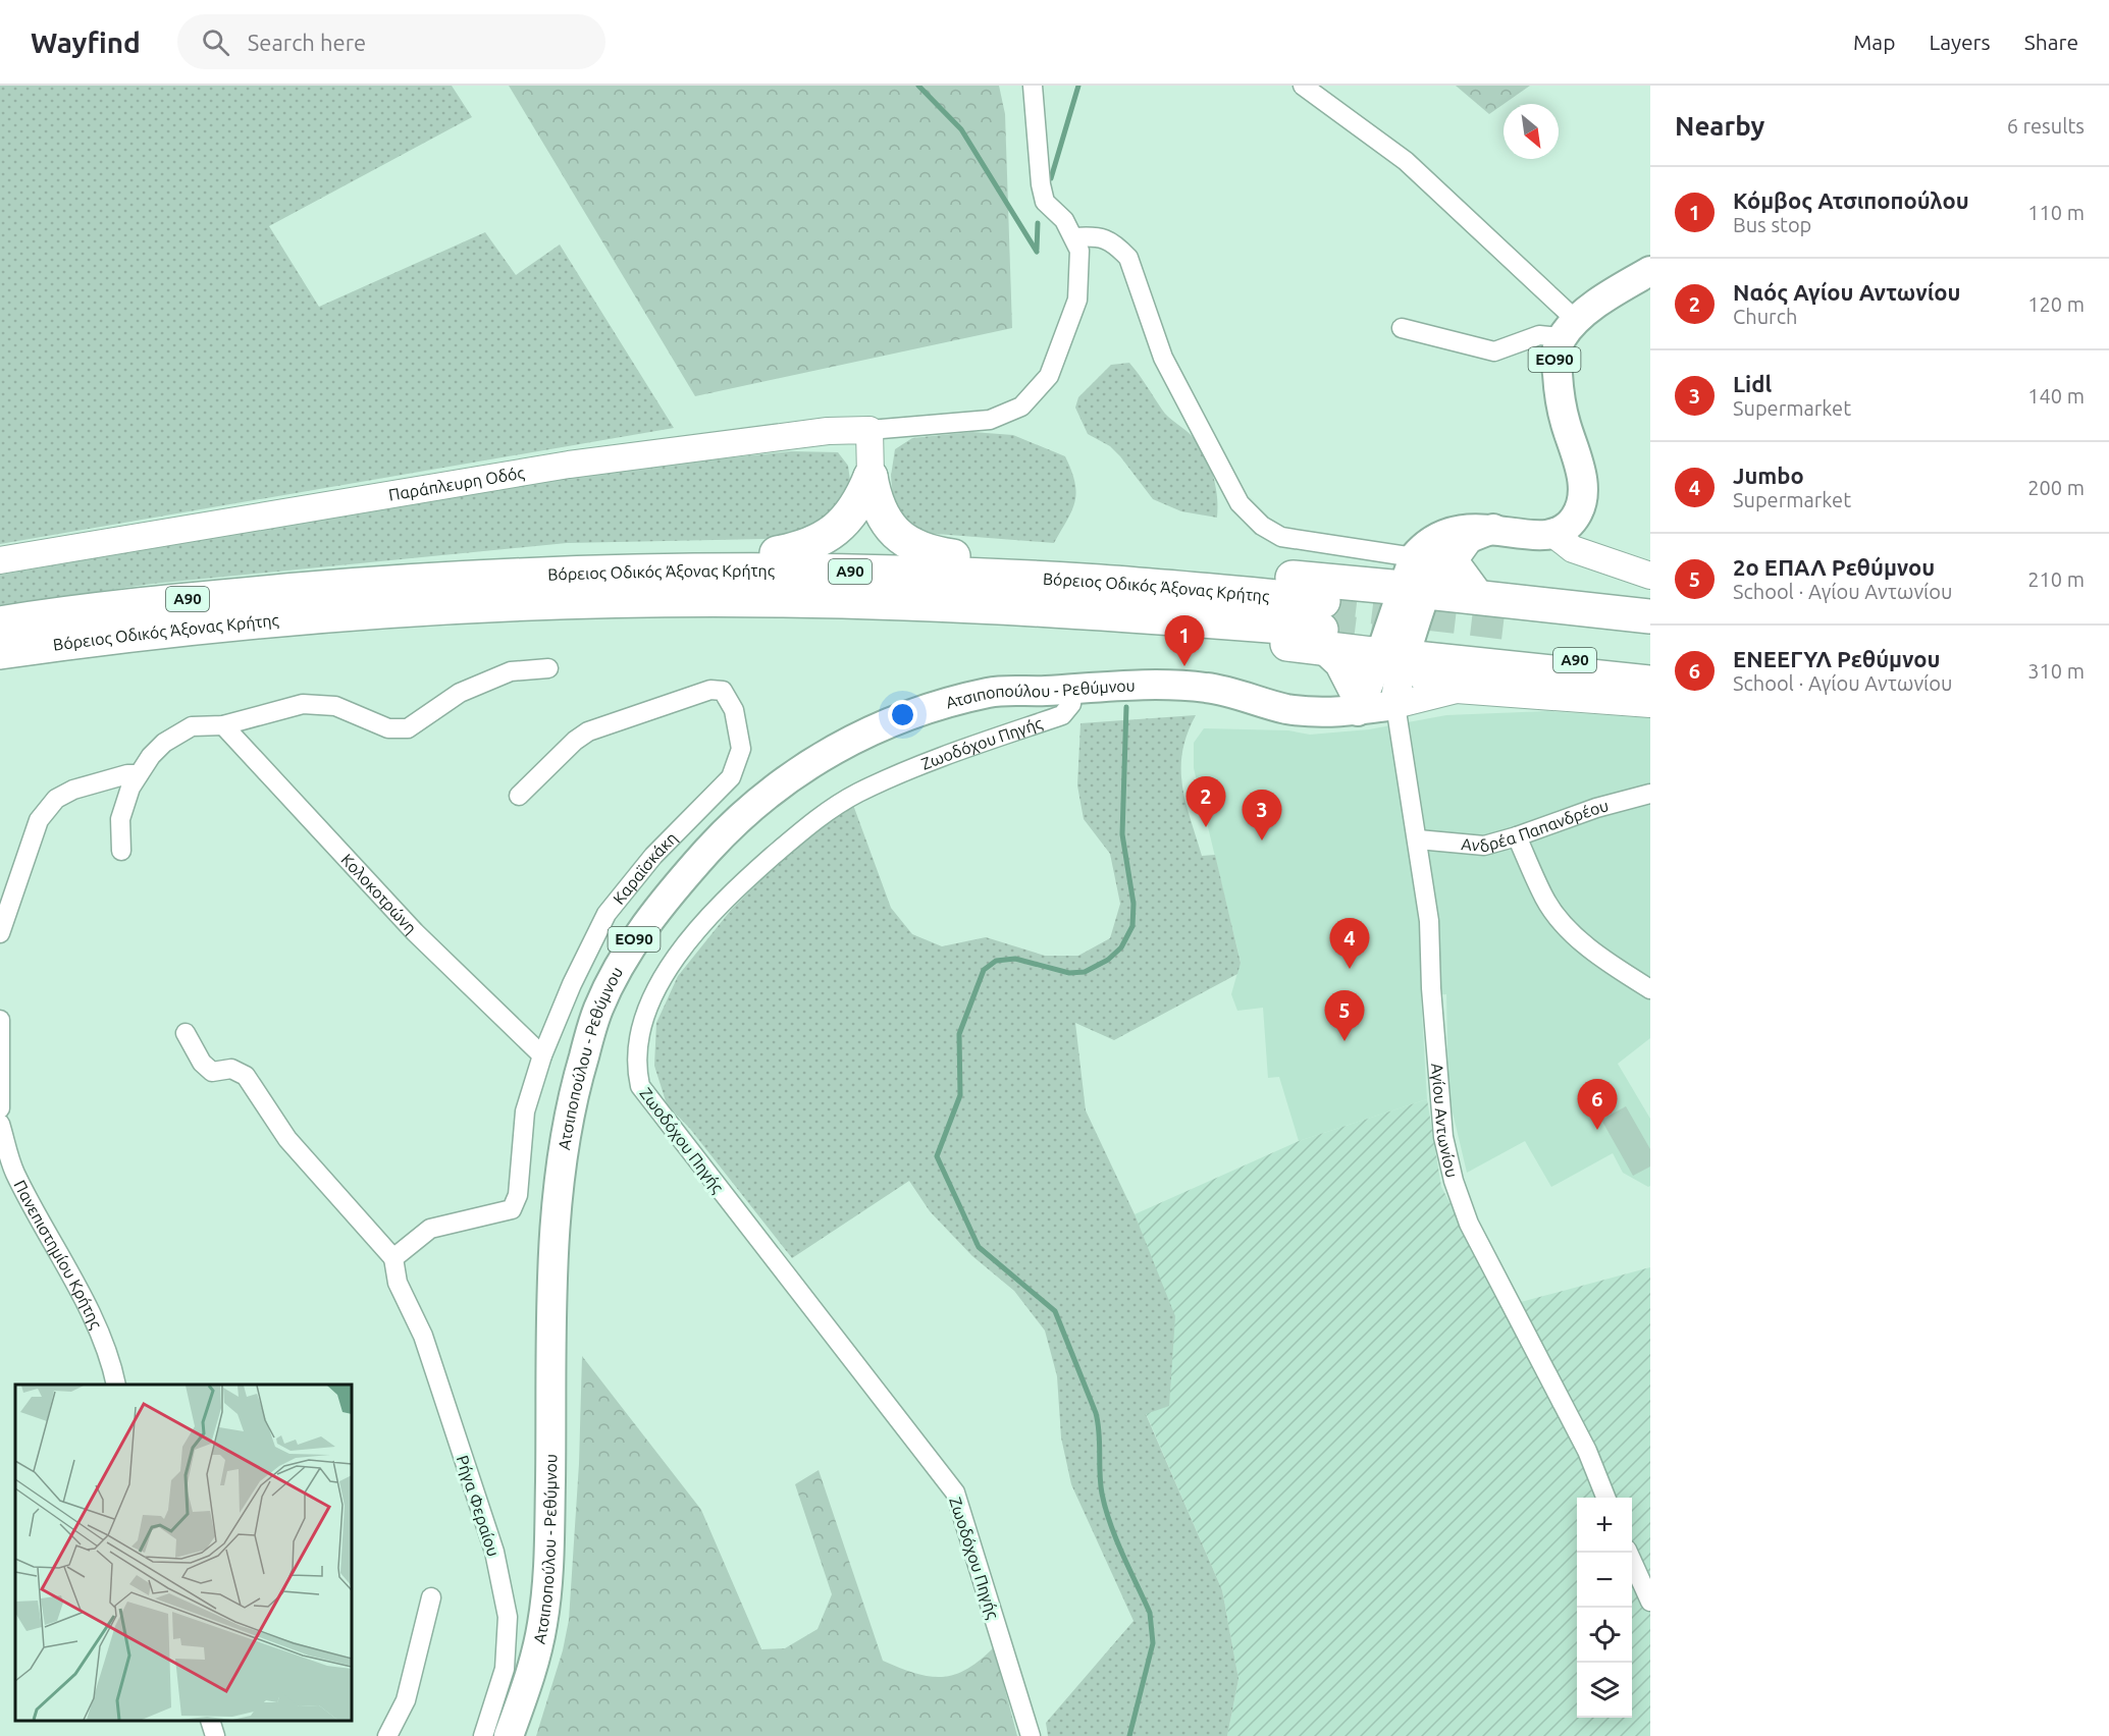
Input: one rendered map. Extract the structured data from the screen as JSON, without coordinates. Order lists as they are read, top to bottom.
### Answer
{
  "streets": {
    "highway": ["Α90", "Βόρειος Οδικός Άξονας Κρήτης"],
    "main road": ["ΕΟ90", "Ατσιποπούλου - Ρεθύμνου"],
    "street": [
      "Παράπλευρη Οδός",
      "Ζωοδόχου Πηγής",
      "Ανδρέα Παπανδρέου",
      "Καραϊσκάκη",
      "Κολοκοτρώνη",
      "Αγίου Αντωνίου",
      "Πανεπιστημίου Κρήτης",
      "Ρήγα Φεραίου"
    ]
  },
  "crossings": [
    ["Ατσιποπούλου - Ρεθύμνου", "Ζωοδόχου Πηγής"],
    ["Ατσιποπούλου - Ρεθύμνου", "Αγίου Αντωνίου"],
    ["Ανδρέα Παπανδρέου", "Αγίου Αντωνίου"],
    ["Καραϊσκάκη", "Κολοκοτρώνη"],
    ["Καραϊσκάκη", "Ρήγα Φεραίου"]
  ],
  "north": "bottom right",
  "page": {
    "header": "Wayfind",
    "search": "Search here",
    "nav": ["Map", "Layers", "Share"],
    "heading": ["Nearby", "6 results"],
    "list": [
      {
        "mark": "1",
        "name": "Κόμβος Ατσιποπούλου",
        "note": "Bus stop",
        "value": "110 m"
      },
      {
        "mark": "2",
        "name": "Ναός Αγίου Αντωνίου",
        "note": "Church",
        "value": "120 m"
      },
      {
        "mark": "3",
        "name": "Lidl",
        "note": "Supermarket",
        "value": "140 m"
      },
      {
        "mark": "4",
        "name": "Jumbo",
        "note": "Supermarket",
        "value": "200 m"
      },
      {
        "mark": "5",
        "name": "2ο ΕΠΑΛ Ρεθύμνου",
        "note": "School · Αγίου Αντωνίου",
        "value": "210 m"
      },
      {
        "mark": "6",
        "name": "ΕΝΕΕΓΥΛ Ρεθύμνου",
        "note": "School · Αγίου Αντωνίου",
        "value": "310 m"
      }
    ],
    "pins": [
      "1",
      "2",
      "3",
      "4",
      "5",
      "6"
    ],
    "map_buttons": ["+", "−"]
  }
}
